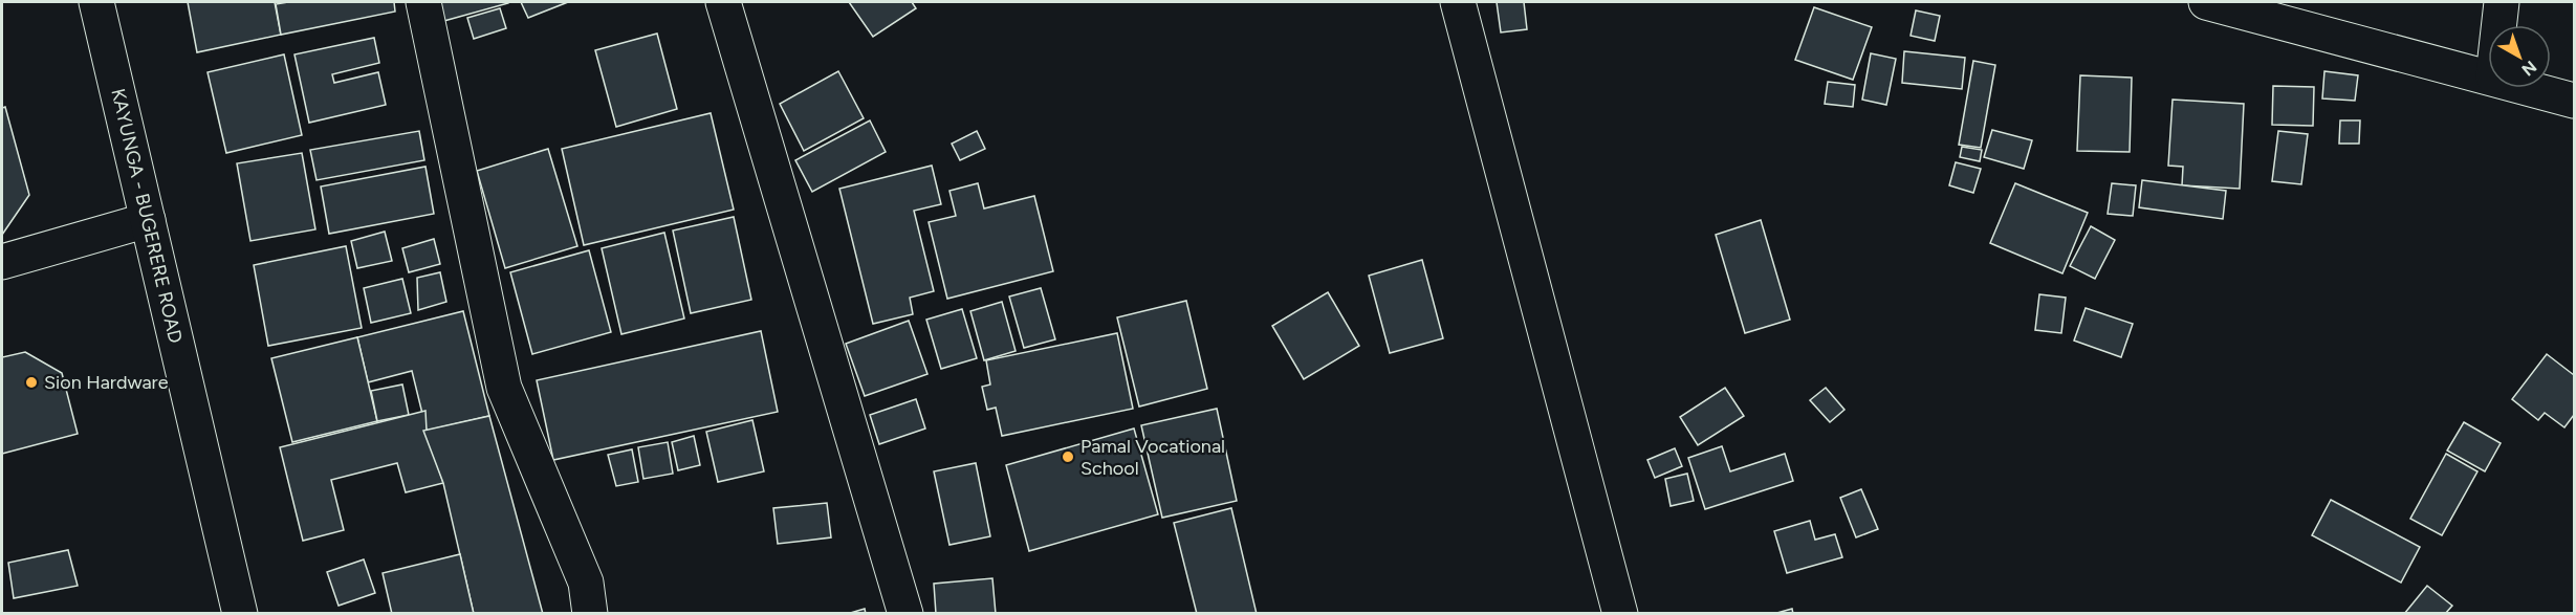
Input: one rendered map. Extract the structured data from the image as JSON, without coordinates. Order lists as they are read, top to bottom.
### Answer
{
  "streets": {
    "street": ["KAYUNGA - BUGERERE ROAD"]
  },
  "places": ["Sion Hardware", "Pamal Vocational School"],
  "north": "bottom right"
}
